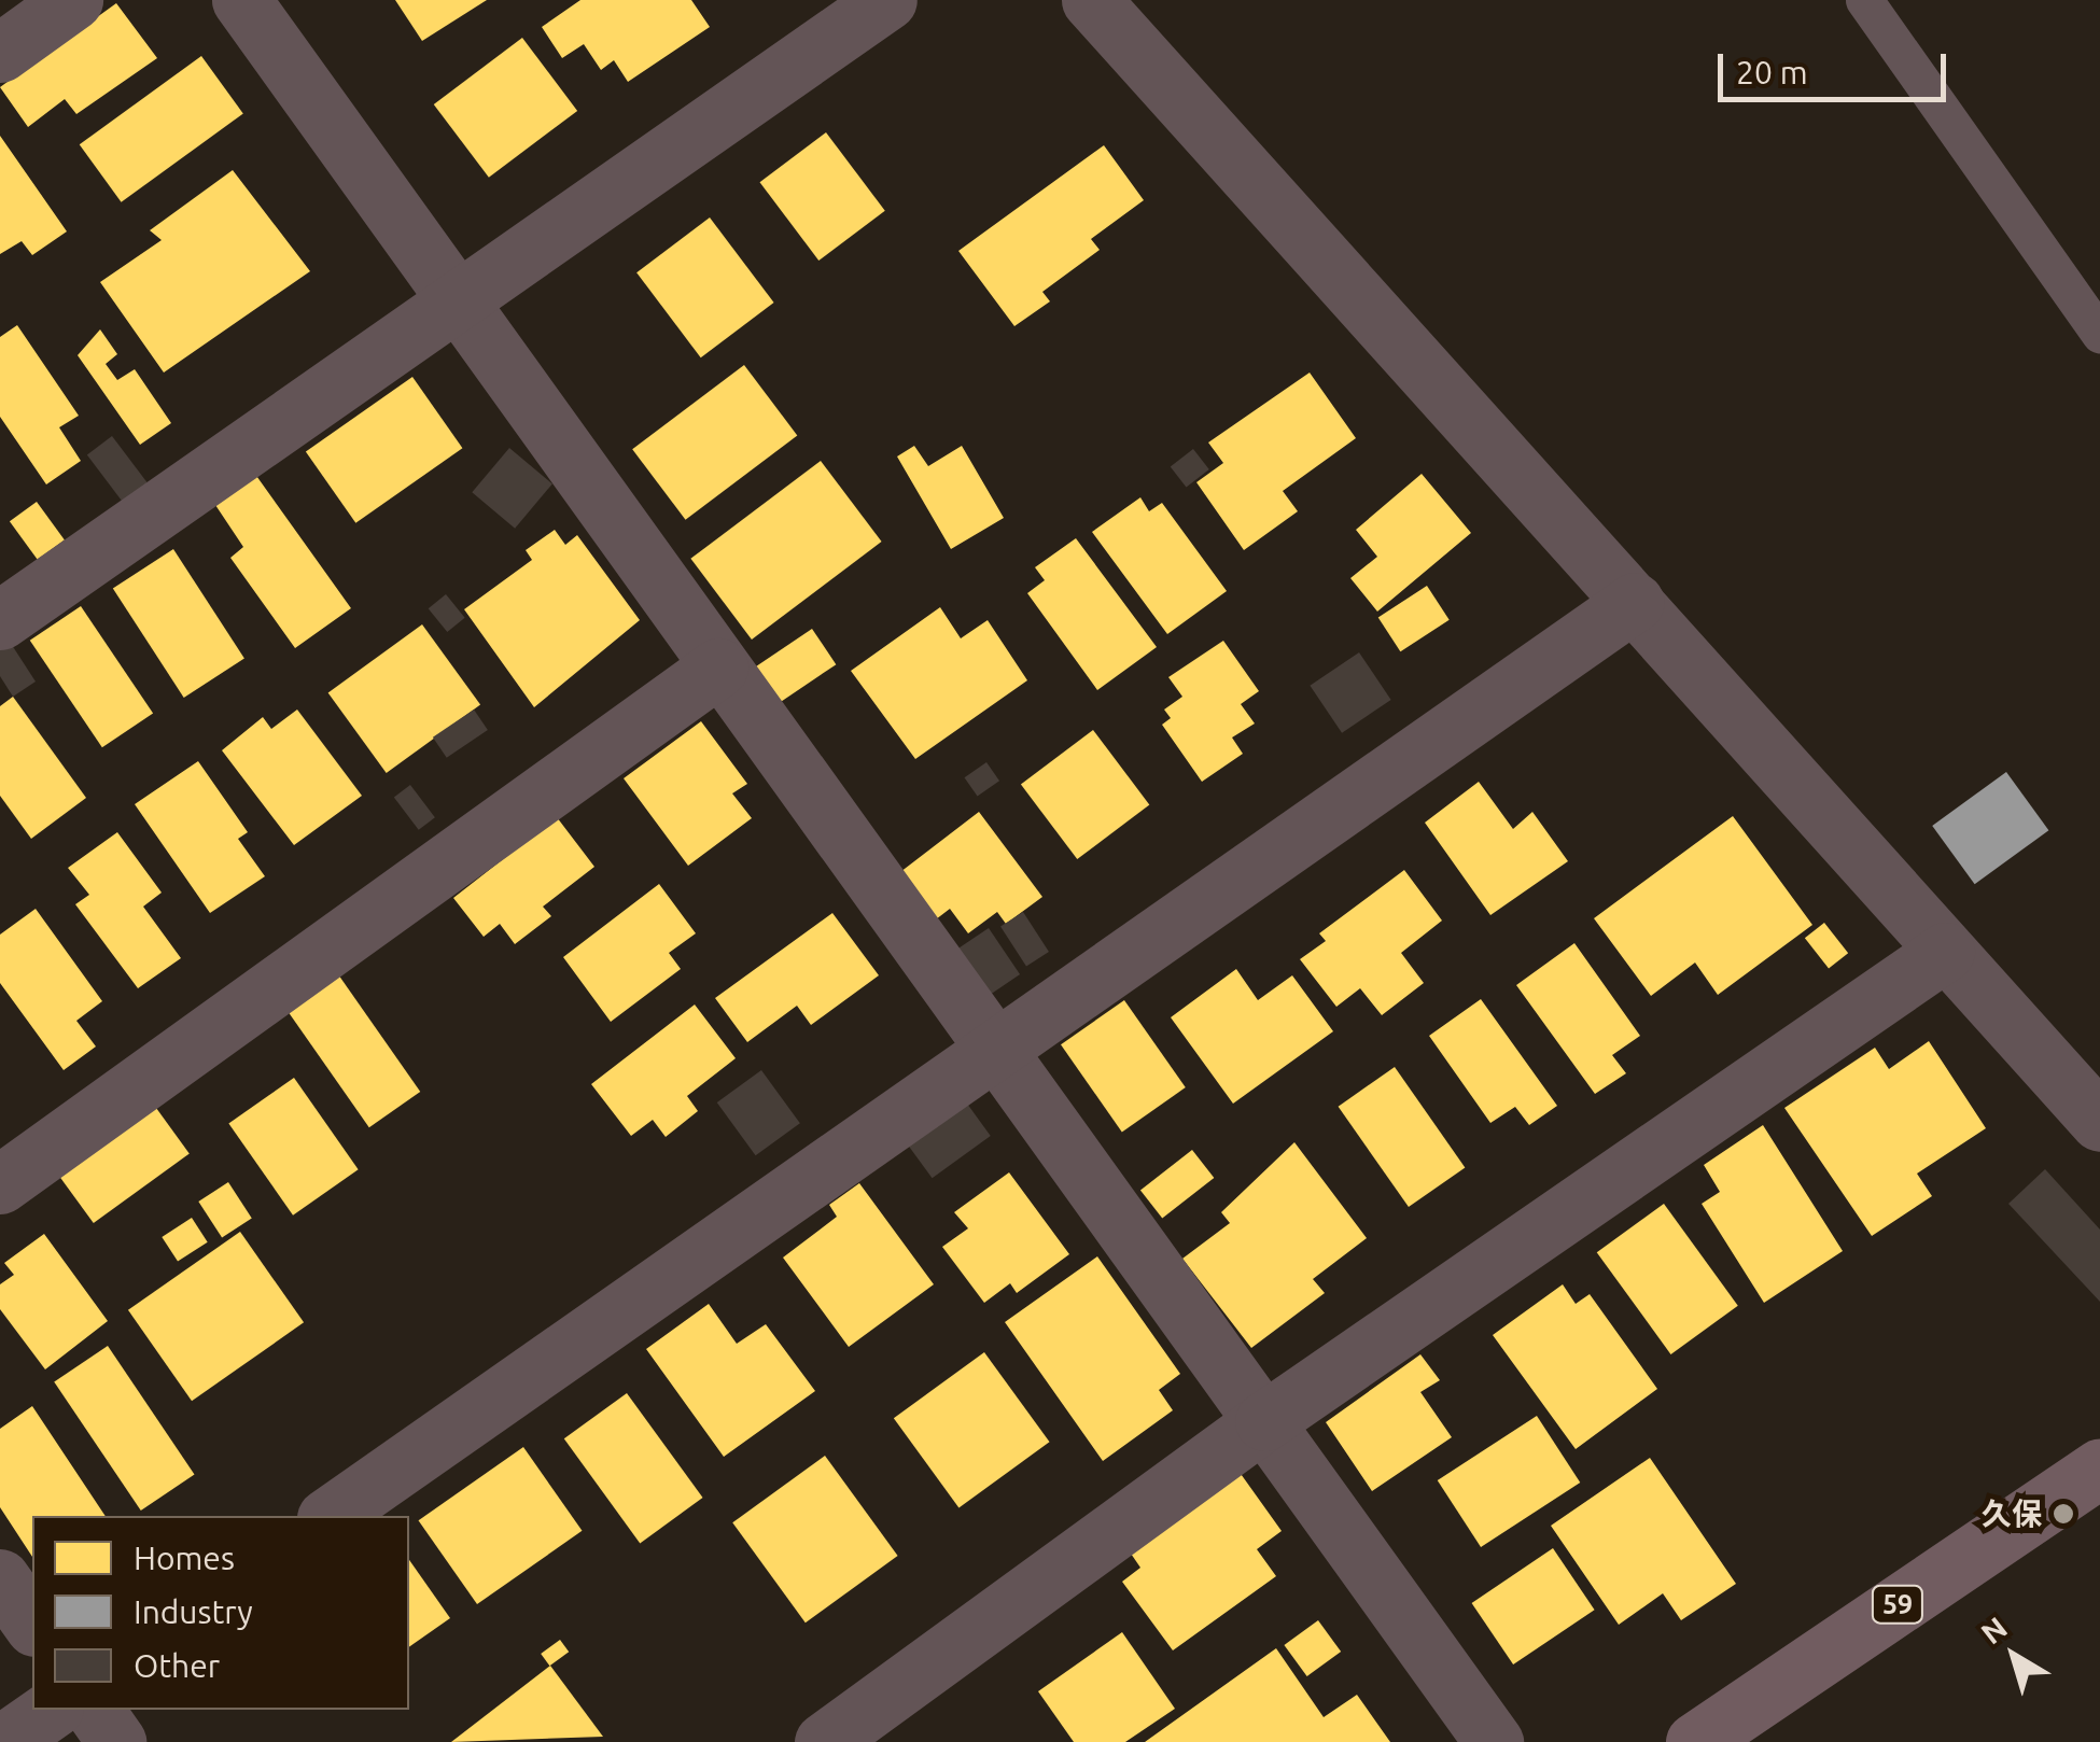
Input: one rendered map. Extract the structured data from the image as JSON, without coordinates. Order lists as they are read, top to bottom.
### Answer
{
  "streets": {
    "main road": ["59"]
  },
  "places": ["久保"],
  "legend": ["Homes", "Industry", "Other"],
  "scale_bar": "20 m",
  "north": "top left"
}
